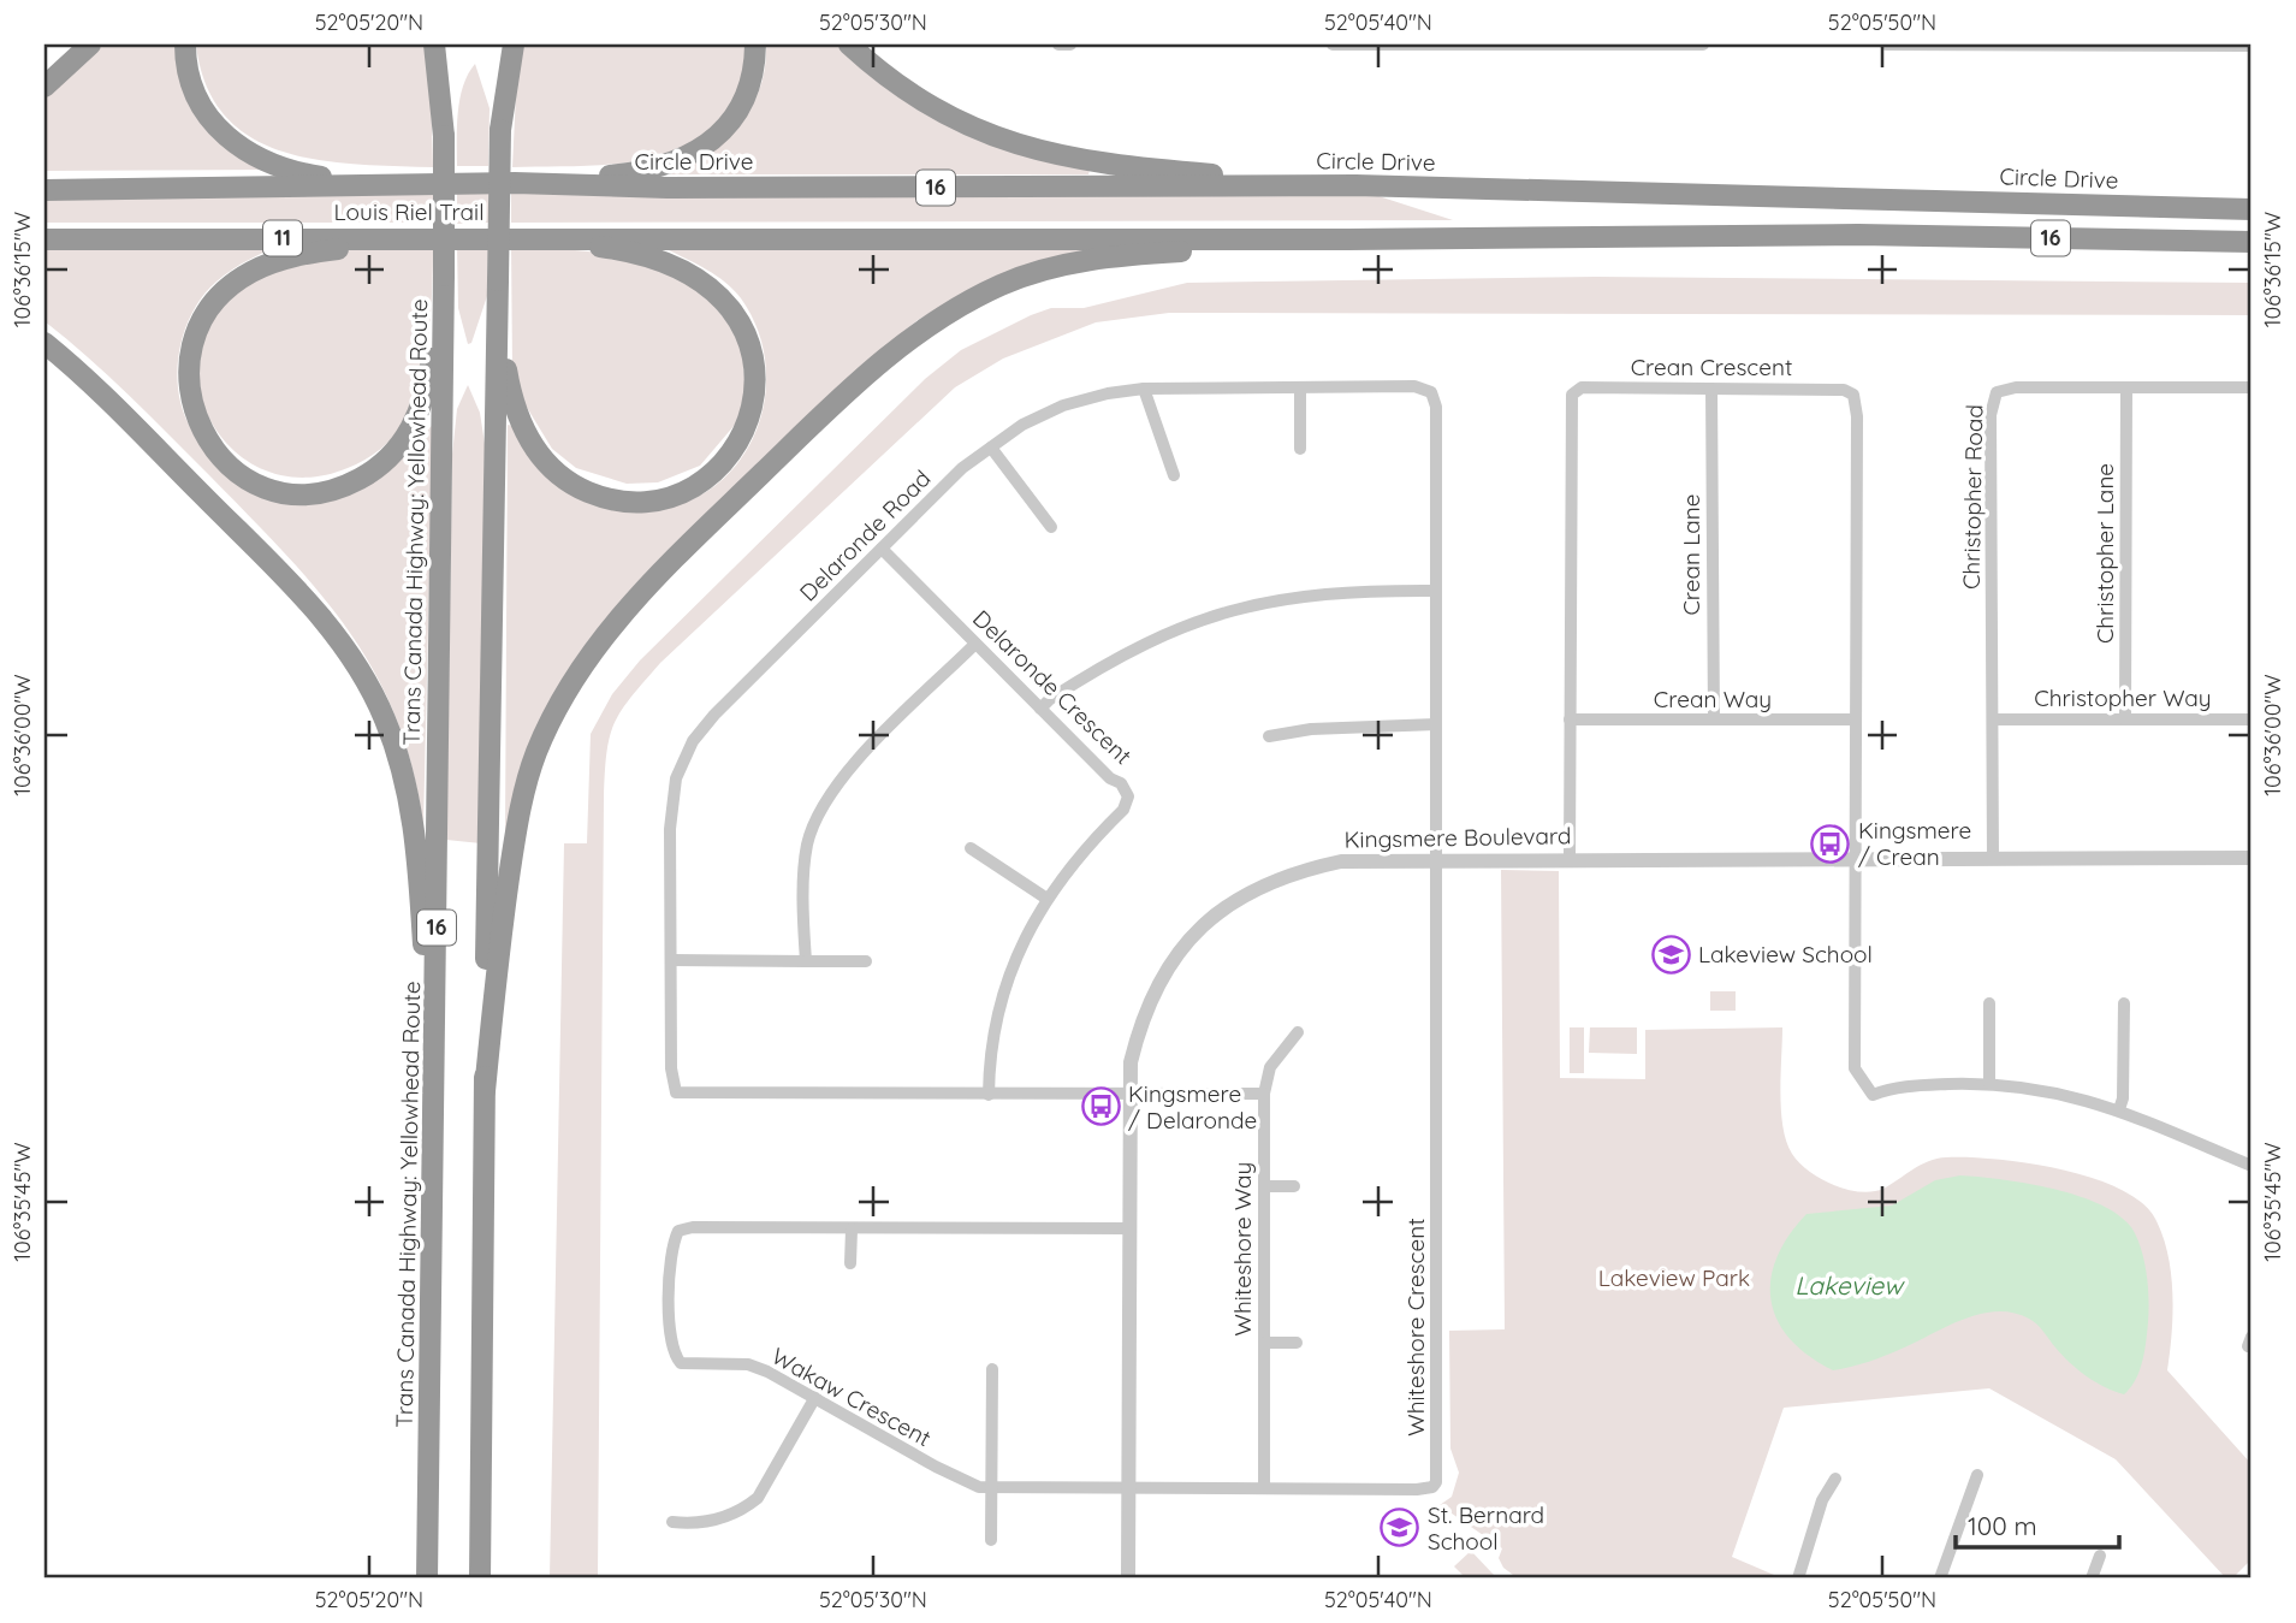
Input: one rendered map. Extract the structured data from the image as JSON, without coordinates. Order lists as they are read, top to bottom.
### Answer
{
  "streets": {
    "highway": [
      "Circle Drive",
      "16",
      "Louis Riel Trail",
      "11",
      "Trans Canada Highway: Yellowhead Route"
    ],
    "street": [
      "Crean Crescent",
      "Christopher Road",
      "Delaronde Road",
      "Christopher Lane",
      "Crean Lane",
      "Delaronde Crescent",
      "Christopher Way",
      "Crean Way",
      "Kingsmere Boulevard",
      "Whiteshore Way",
      "Whiteshore Crescent",
      "Wakaw Crescent"
    ]
  },
  "crossings": [
    ["Circle Drive", "Louis Riel Trail"],
    ["16", "Louis Riel Trail"],
    ["16", "Trans Canada Highway: Yellowhead Route"],
    ["Crean Crescent", "Crean Lane"],
    ["Crean Crescent", "Crean Way"],
    ["Crean Crescent", "Kingsmere Boulevard"],
    ["Christopher Road", "Christopher Lane"],
    ["Christopher Road", "Christopher Way"],
    ["Christopher Road", "Kingsmere Boulevard"],
    ["Delaronde Road", "Delaronde Crescent"],
    ["Delaronde Road", "Kingsmere Boulevard"],
    ["Delaronde Road", "Whiteshore Crescent"],
    ["Christopher Lane", "Christopher Way"],
    ["Crean Lane", "Crean Way"],
    ["Kingsmere Boulevard", "Whiteshore Crescent"],
    ["Kingsmere Boulevard", "Wakaw Crescent"],
    ["Whiteshore Way", "Whiteshore Crescent"],
    ["Whiteshore Crescent", "Wakaw Crescent"]
  ],
  "water": ["Lakeview"],
  "parks": ["Lakeview Park"],
  "places": {
    "bus stop": ["Kingsmere / Crean", "Kingsmere / Delaronde"],
    "school or university": ["Lakeview School", "St. Bernard School"]
  },
  "scale_bar": "100 m",
  "coordinates": [
    "52°05'20\"N",
    "52°05'30\"N",
    "52°05'40\"N",
    "52°05'50\"N",
    "106°36'15\"W",
    "106°36'00\"W",
    "106°35'45\"W"
  ]
}
